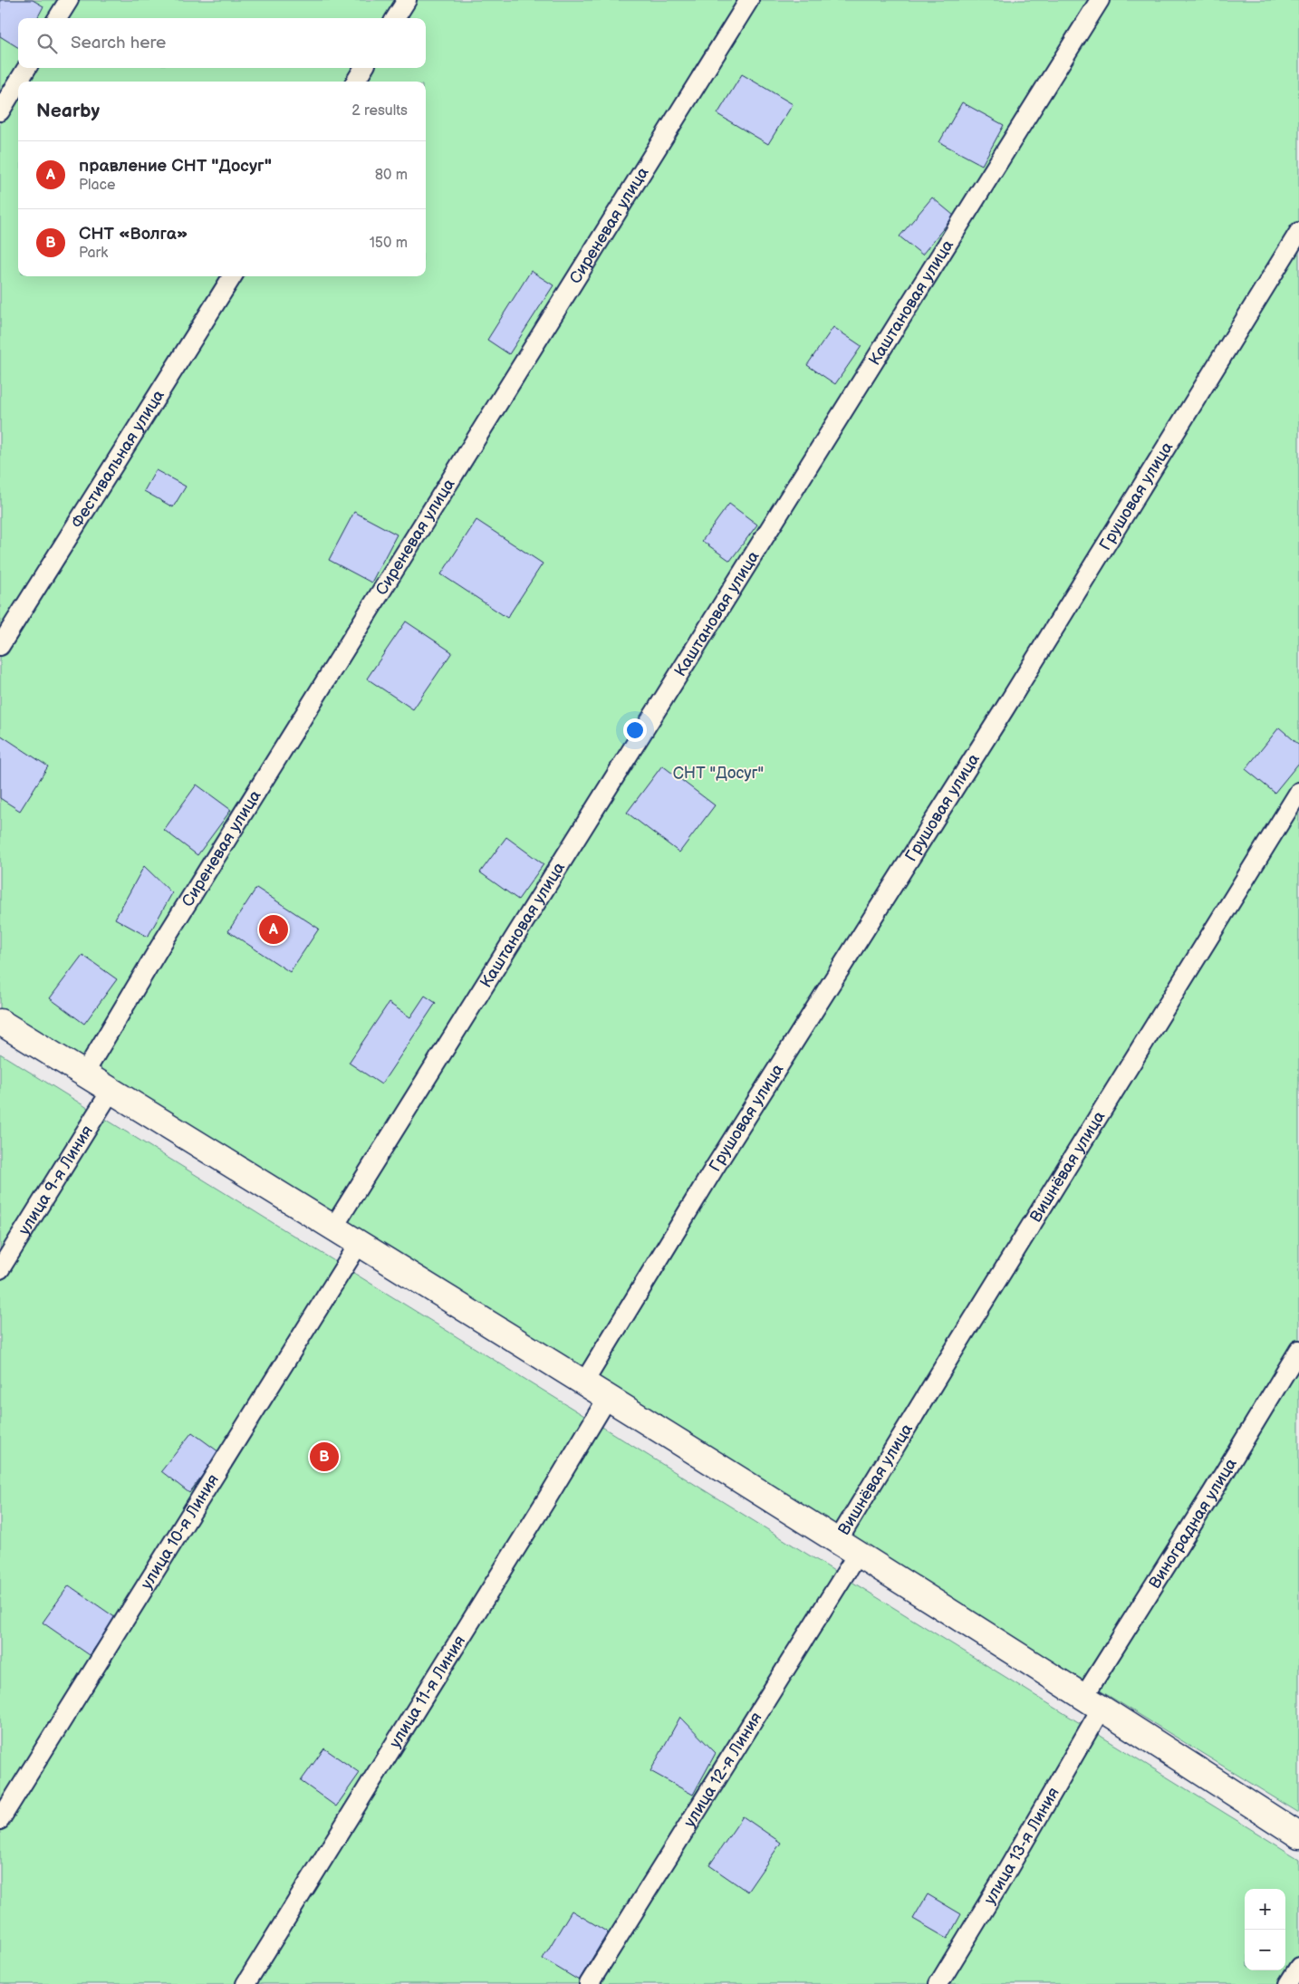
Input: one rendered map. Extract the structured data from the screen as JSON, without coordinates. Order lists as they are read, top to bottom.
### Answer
{
  "streets": {
    "lane": [
      "Сиреневая улица",
      "Каштановая улица",
      "Фестивальная улица",
      "Грушовая улица",
      "Вишнёвая улица",
      "улица 9-я Линия",
      "Виноградная улица",
      "улица 10-я Линия",
      "улица 11-я Линия",
      "улица 12-я Линия",
      "улица 13-я Линия"
    ]
  },
  "crossings": [
    ["Вишнёвая улица", "улица 12-я Линия"],
    ["Виноградная улица", "улица 13-я Линия"]
  ],
  "parks": ["СНТ \"Досуг\""],
  "page": {
    "search": "Search here",
    "heading": ["Nearby", "2 results"],
    "list": [
      {
        "mark": "A",
        "name": "правление СНТ \"Досуг\"",
        "note": "Place",
        "value": "80 m"
      },
      {
        "mark": "B",
        "name": "СНТ «Волга»",
        "note": "Park",
        "value": "150 m"
      }
    ],
    "pins": ["A", "B"],
    "map_buttons": ["+", "−"]
  }
}
